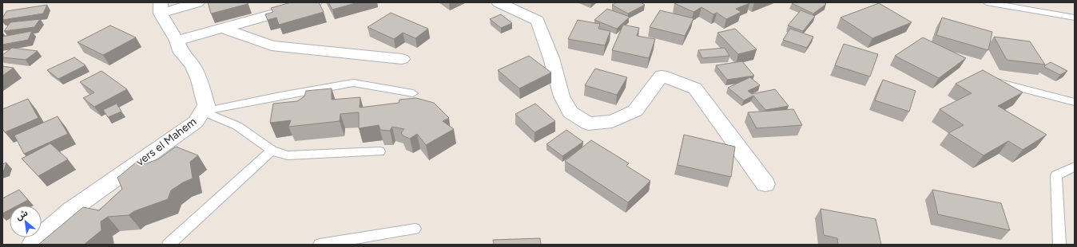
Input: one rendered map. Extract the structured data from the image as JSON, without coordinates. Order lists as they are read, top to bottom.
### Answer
{
  "streets": {
    "street": ["vers el Mahem"]
  },
  "north": "top left"
}
